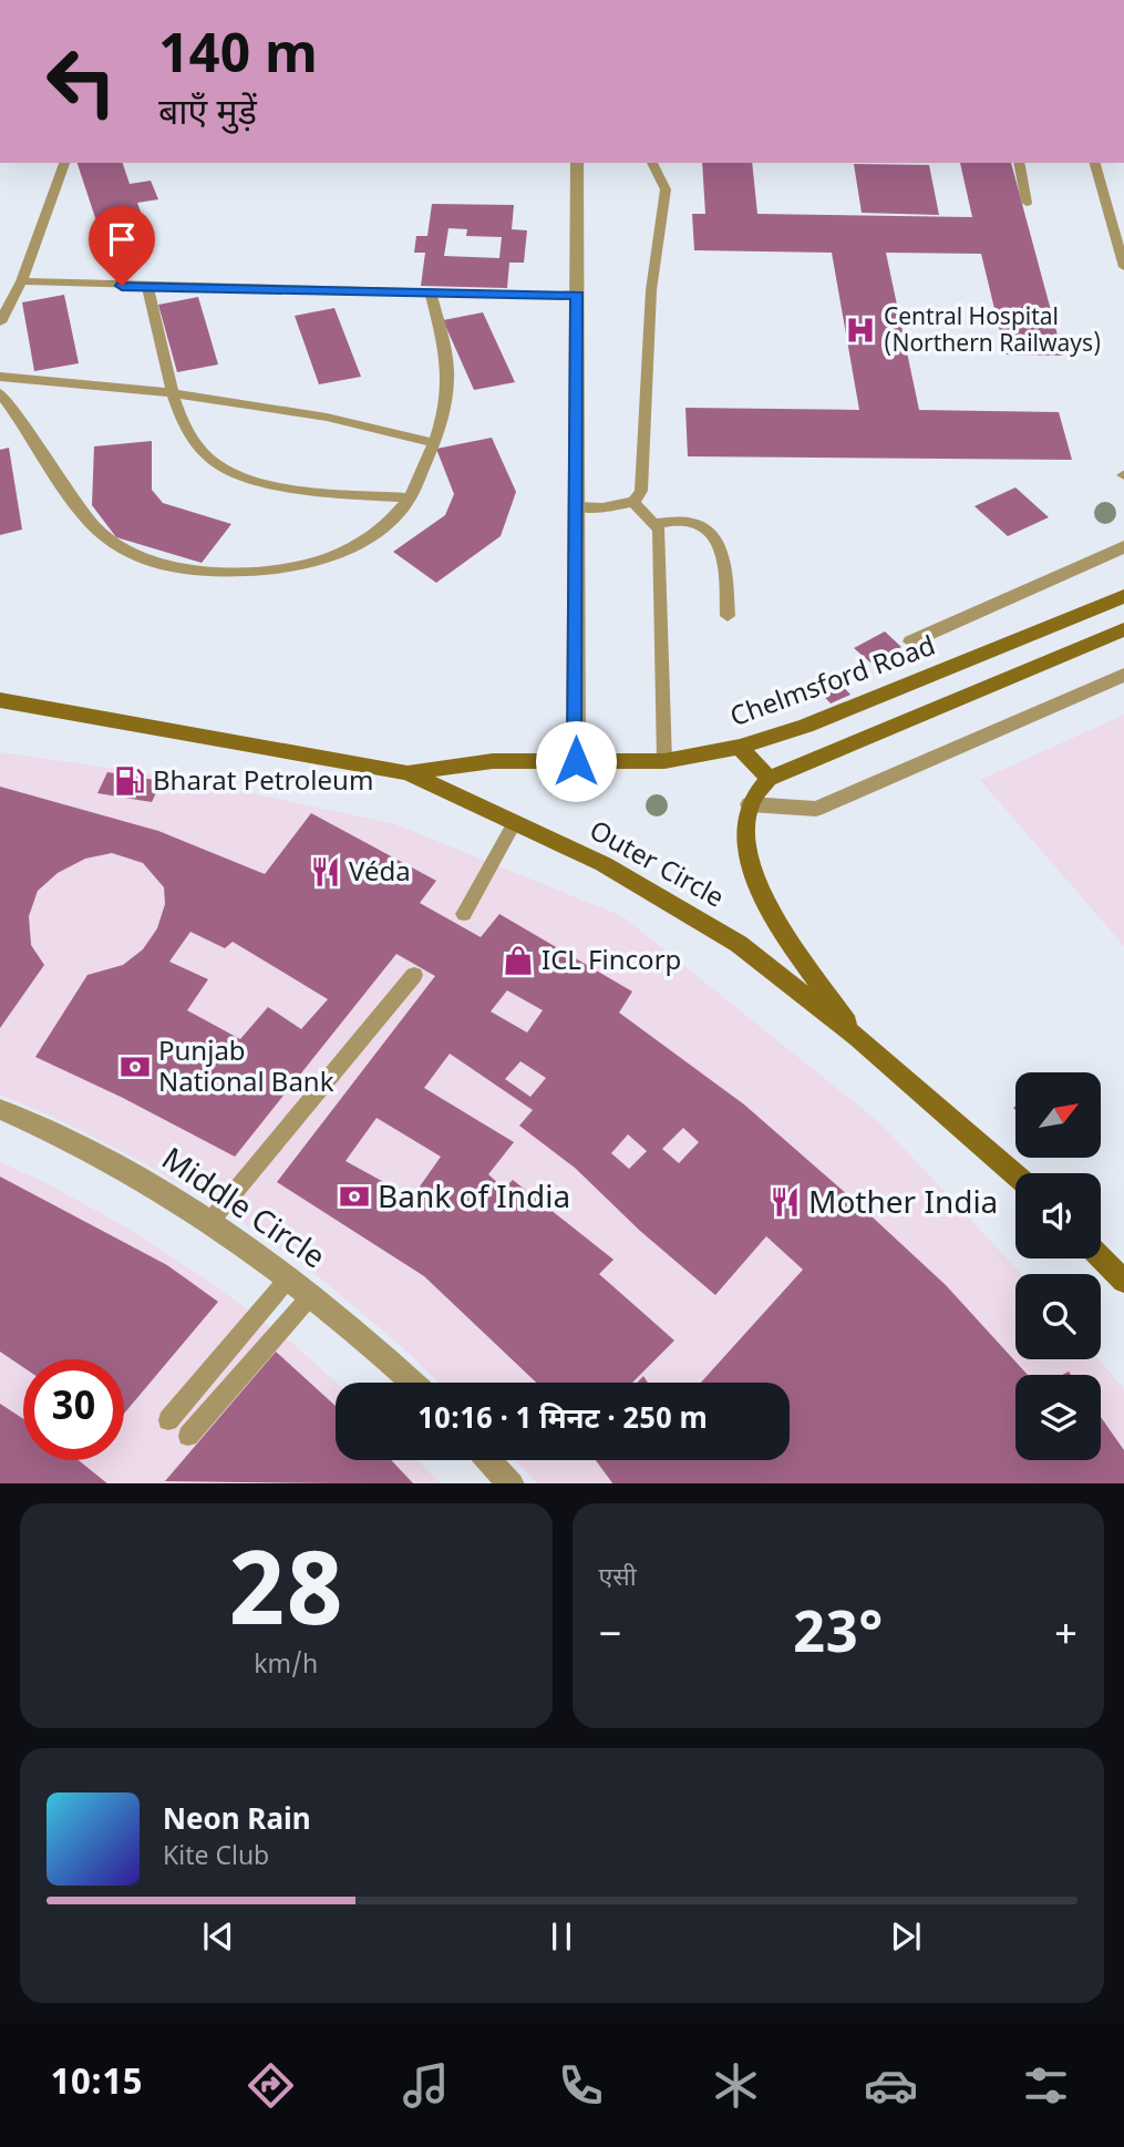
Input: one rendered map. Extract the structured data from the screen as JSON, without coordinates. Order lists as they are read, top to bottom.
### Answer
{
  "streets": {
    "main road": ["Chelmsford Road", "Outer Circle"],
    "street": ["Middle Circle"]
  },
  "crossings": [
    ["Chelmsford Road", "Outer Circle"]
  ],
  "places": {
    "hospital": ["Central Hospital (Northern Railways)"],
    "fuel station": ["Bharat Petroleum"],
    "restaurant": ["Véda", "Mother India"],
    "shop": ["ICL Fincorp"],
    "bank": ["Punjab National Bank", "Bank of India"]
  },
  "north": "top right",
  "page": {
    "turn": ["140 m", "बाएँ मुड़ें"],
    "limit": "30",
    "trip": "10:16 · 1 मिनट · 250 m",
    "tile": [
      ["28", "km/h"],
      "एसी"
    ],
    "heat": ["−", "23°", "+"],
    "song": ["Neon Rain", "Kite Club"],
    "tabs": "10:15"
  }
}
